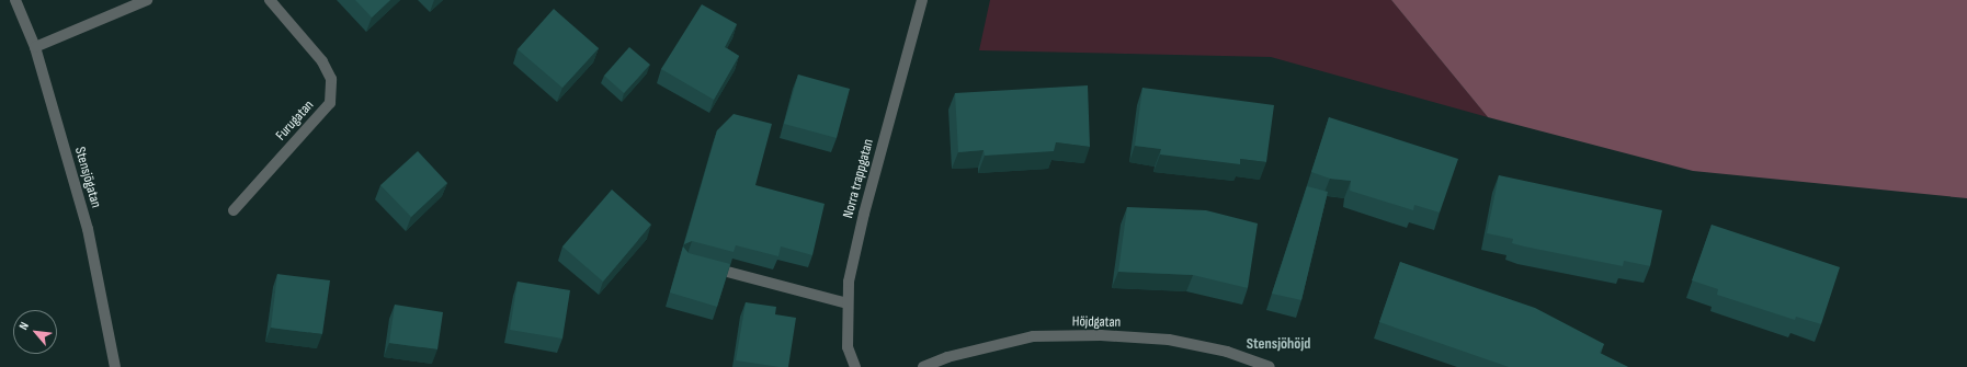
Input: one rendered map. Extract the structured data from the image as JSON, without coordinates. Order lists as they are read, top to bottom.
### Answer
{
  "streets": {
    "street": [
      "Furugatan",
      "Stensjögatan",
      "Norra trappgatan",
      "Höjdgatan"
    ]
  },
  "districts": ["Stensjöhöjd"],
  "north": "top left"
}
